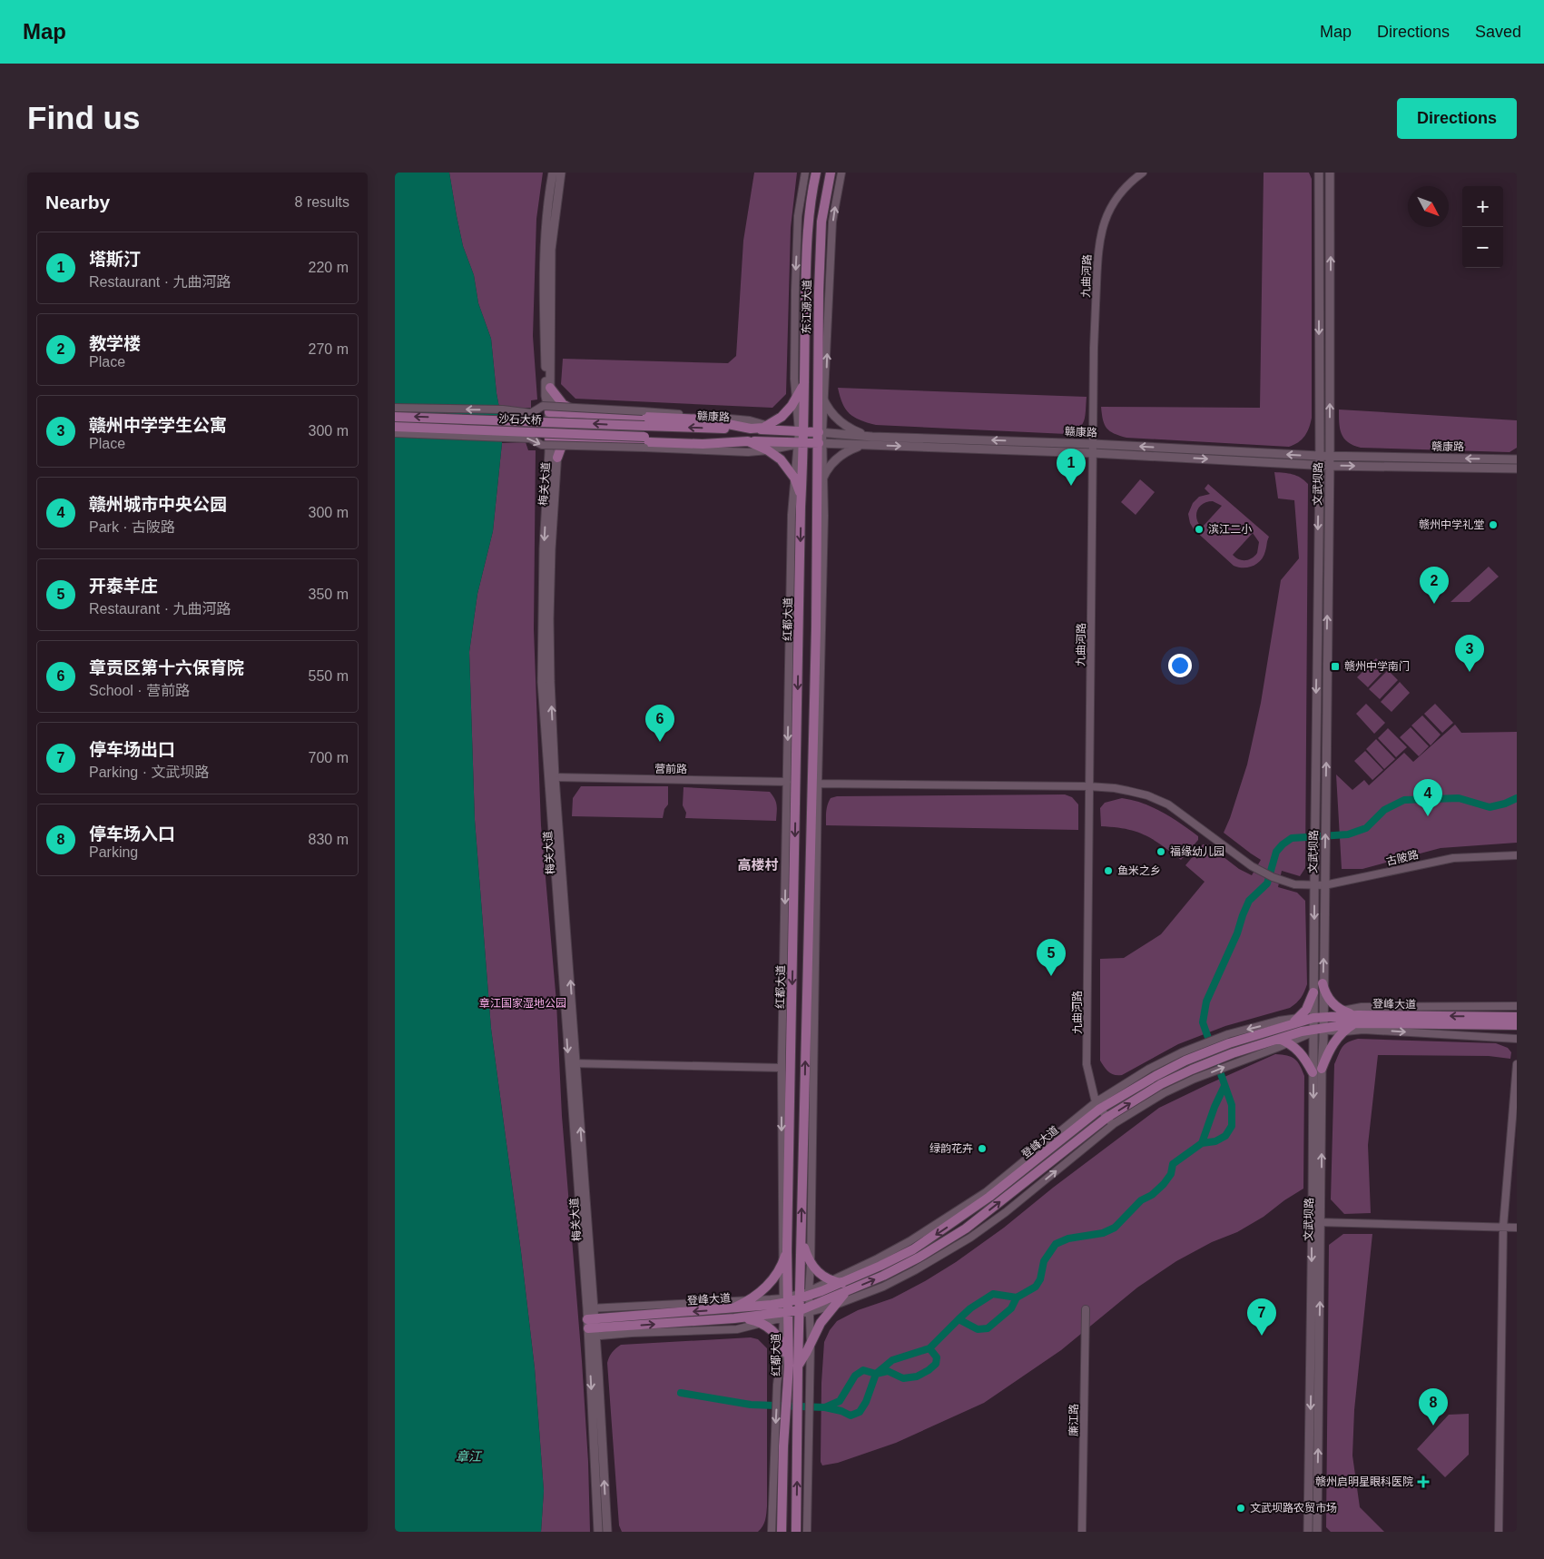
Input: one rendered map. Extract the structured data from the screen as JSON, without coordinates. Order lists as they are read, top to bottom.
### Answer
{
  "streets": {
    "main road": [
      "东江源大道",
      "赣康路",
      "沙石大桥",
      "梅关大道",
      "文武坝路",
      "红都大道",
      "登峰大道"
    ],
    "street": [
      "九曲河路",
      "营前路",
      "古陂路",
      "廉江路"
    ]
  },
  "crossings": [
    ["九曲河路", "赣康路"],
    ["九曲河路", "古陂路"],
    ["九曲河路", "登峰大道"],
    ["东江源大道", "赣康路"],
    ["东江源大道", "红都大道"],
    ["赣康路", "沙石大桥"],
    ["赣康路", "文武坝路"],
    ["赣康路", "红都大道"],
    ["梅关大道", "营前路"],
    ["梅关大道", "登峰大道"],
    ["文武坝路", "古陂路"],
    ["文武坝路", "登峰大道"],
    ["红都大道", "登峰大道"]
  ],
  "districts": ["高楼村"],
  "water": ["章江"],
  "parks": ["章江国家湿地公园"],
  "places": {
    "other": [
      "赣州中学礼堂",
      "滨江二小",
      "福缘幼儿园",
      "鱼米之乡",
      "绿韵花卉",
      "文武坝路农贸市场"
    ],
    "transit": ["赣州中学南门"],
    "health": ["赣州启明星眼科医院"]
  },
  "north": "bottom right",
  "page": {
    "header": "Map",
    "nav": ["Map", "Directions", "Saved"],
    "buttons": "Directions",
    "title": "Find us",
    "heading": ["Nearby", "8 results"],
    "map_buttons": ["+", "−"],
    "list": [
      {
        "mark": "1",
        "name": "塔斯汀",
        "note": "Restaurant · 九曲河路",
        "value": "220 m"
      },
      {
        "mark": "2",
        "name": "教学楼",
        "note": "Place",
        "value": "270 m"
      },
      {
        "mark": "3",
        "name": "赣州中学学生公寓",
        "note": "Place",
        "value": "300 m"
      },
      {
        "mark": "4",
        "name": "赣州城市中央公园",
        "note": "Park · 古陂路",
        "value": "300 m"
      },
      {
        "mark": "5",
        "name": "开泰羊庄",
        "note": "Restaurant · 九曲河路",
        "value": "350 m"
      },
      {
        "mark": "6",
        "name": "章贡区第十六保育院",
        "note": "School · 营前路",
        "value": "550 m"
      },
      {
        "mark": "7",
        "name": "停车场出口",
        "note": "Parking · 文武坝路",
        "value": "700 m"
      },
      {
        "mark": "8",
        "name": "停车场入口",
        "note": "Parking",
        "value": "830 m"
      }
    ],
    "pins": [
      "1",
      "2",
      "3",
      "6",
      "4",
      "5",
      "7",
      "8"
    ]
  }
}
